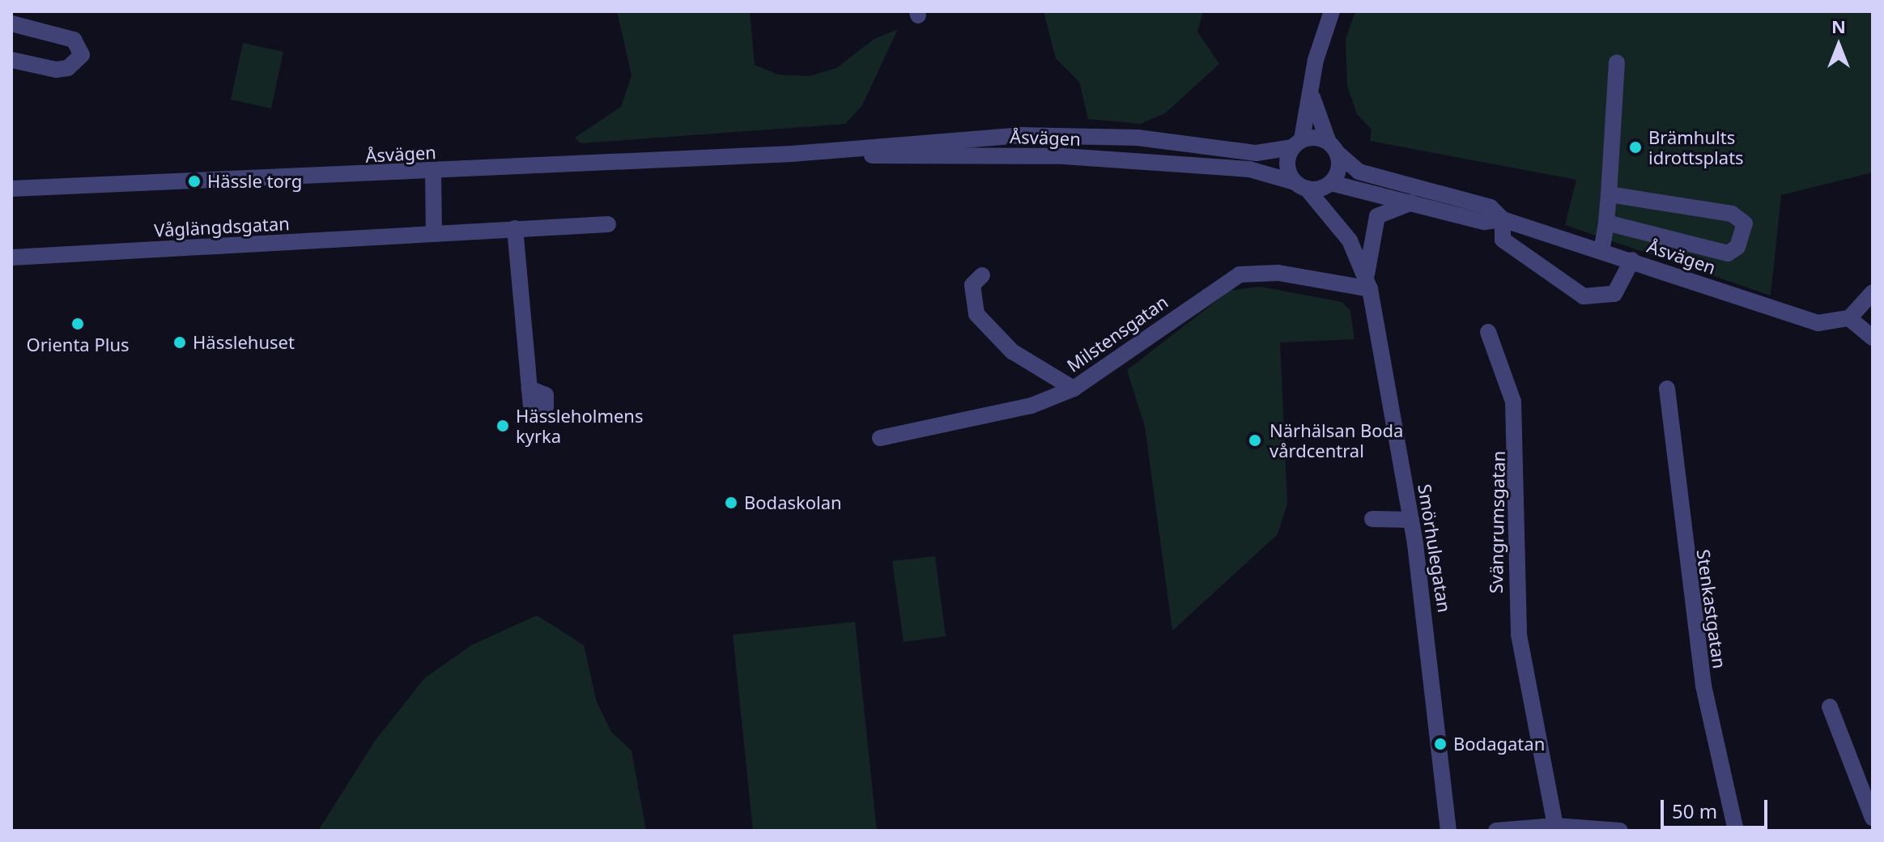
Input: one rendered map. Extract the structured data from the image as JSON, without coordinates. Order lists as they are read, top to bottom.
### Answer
{
  "streets": {
    "street": [
      "Åsvägen",
      "Våglängdsgatan",
      "Milstensgatan",
      "Svängrumsgatan",
      "Smörhulegatan",
      "Stenkastgatan"
    ]
  },
  "crossings": [
    ["Åsvägen", "Smörhulegatan"],
    ["Milstensgatan", "Smörhulegatan"]
  ],
  "places": [
    "Brämhults idrottsplats",
    "Hässle torg",
    "Orienta Plus",
    "Hässlehuset",
    "Hässleholmens kyrka",
    "Närhälsan Boda vårdcentral",
    "Bodaskolan",
    "Bodagatan"
  ],
  "scale_bar": "50 m",
  "north": "top"
}
